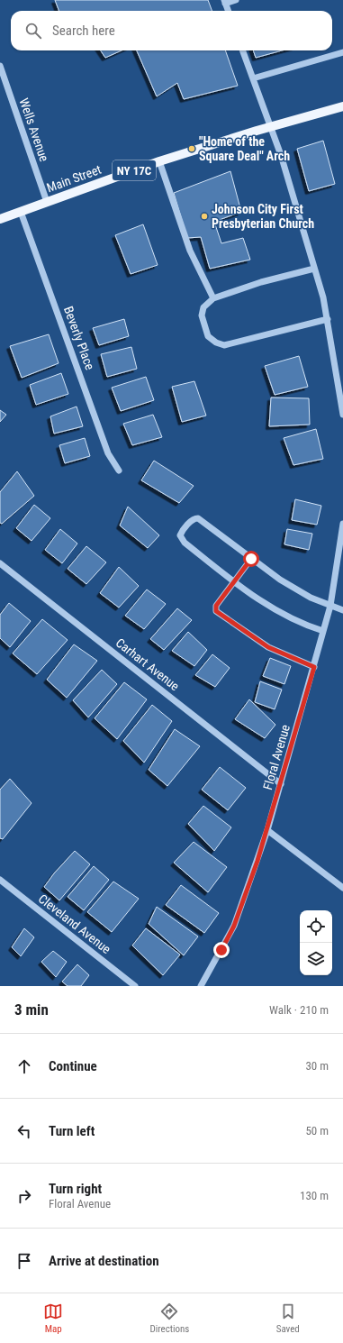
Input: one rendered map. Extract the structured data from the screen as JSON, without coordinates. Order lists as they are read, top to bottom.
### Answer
{
  "streets": {
    "main road": ["NY 17C", "Main Street"],
    "street": [
      "Wells Avenue",
      "Beverly Place",
      "Carhart Avenue",
      "Floral Avenue",
      "Cleveland Avenue"
    ]
  },
  "crossings": [
    ["Wells Avenue", "Main Street"],
    ["Main Street", "Beverly Place"],
    ["Carhart Avenue", "Floral Avenue"]
  ],
  "places": ["\"Home of the Square Deal\" Arch", "Johnson City First Presbyterian Church"],
  "page": {
    "search": "Search here",
    "heading": ["3 min", "Walk · 210 m"],
    "list": [
      ["Continue", "30 m"],
      ["Turn left", "50 m"],
      ["Turn right", "Floral Avenue", "130 m"],
      "Arrive at destination"
    ],
    "nav": ["Map", "Directions", "Saved"]
  }
}
